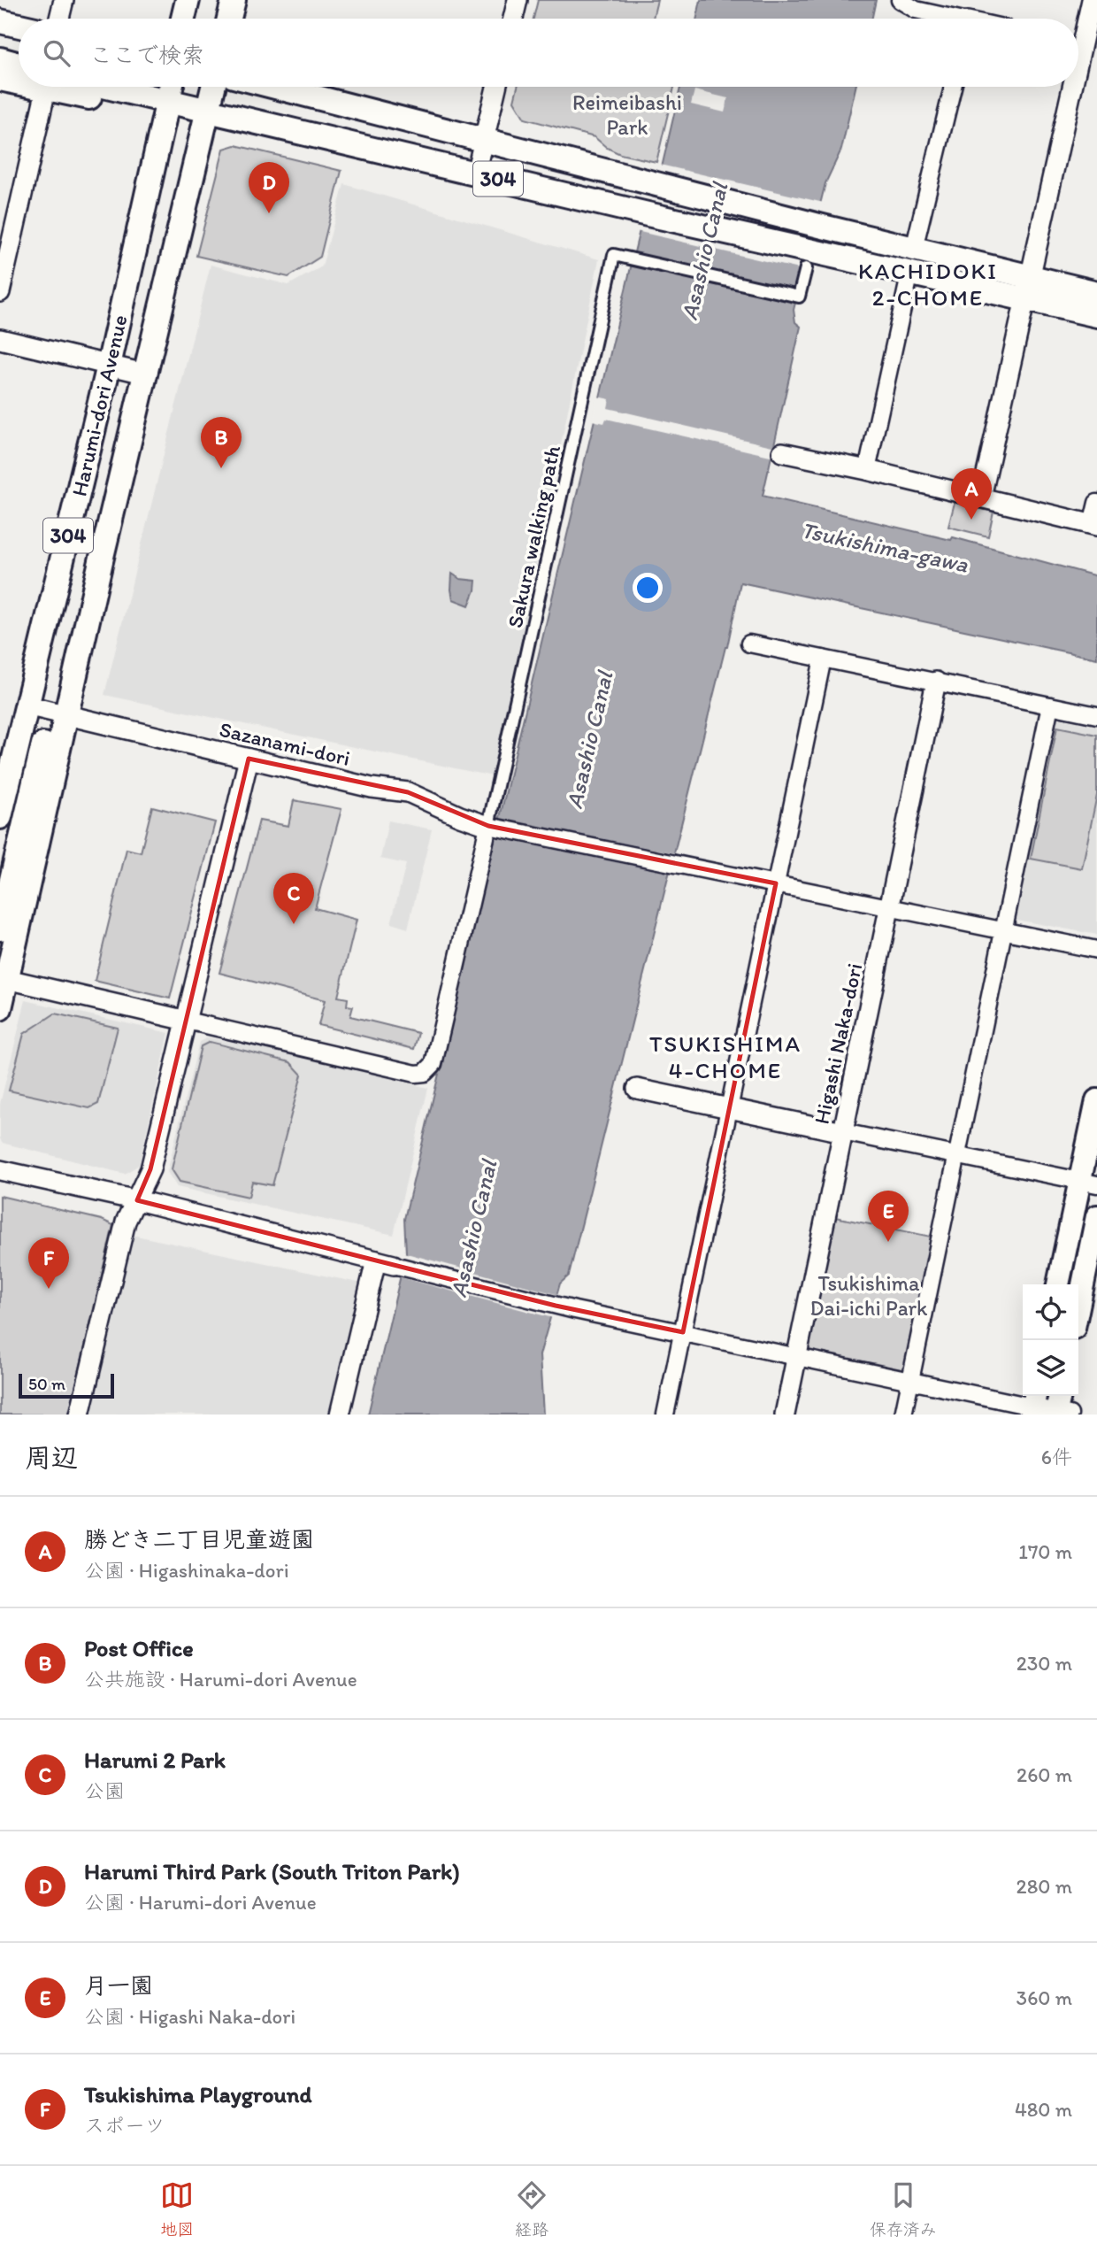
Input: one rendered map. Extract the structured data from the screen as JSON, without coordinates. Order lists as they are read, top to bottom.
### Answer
{
  "streets": {
    "main road": ["304", "Harumi-dori Avenue"],
    "street": ["Sakura walking path", "Sazanami-dori", "Higashi Naka-dori"]
  },
  "crossings": [
    ["304", "Harumi-dori Avenue"],
    ["304", "Sakura walking path"],
    ["Harumi-dori Avenue", "Sazanami-dori"],
    ["Sakura walking path", "Sazanami-dori"]
  ],
  "districts": ["KACHIDOKI 2-CHOME", "TSUKISHIMA 4-CHOME"],
  "water": ["Asashio Canal", "Tsukishima-gawa"],
  "parks": ["Reimeibashi Park", "Tsukishima Dai-ichi Park"],
  "scale_bar": "50 m",
  "page": {
    "search": "ここで検索",
    "pins": [
      "D",
      "B",
      "A",
      "C",
      "E",
      "F"
    ],
    "scale": "50 m",
    "heading": ["周辺", "6件"],
    "list": [
      {
        "mark": "A",
        "name": "勝どき二丁目児童遊園",
        "note": "公園 · Higashinaka-dori",
        "value": "170 m"
      },
      {
        "mark": "B",
        "name": "Post Office",
        "note": "公共施設 · Harumi-dori Avenue",
        "value": "230 m"
      },
      {
        "mark": "C",
        "name": "Harumi 2 Park",
        "note": "公園",
        "value": "260 m"
      },
      {
        "mark": "D",
        "name": "Harumi Third Park (South Triton Park)",
        "note": "公園 · Harumi-dori Avenue",
        "value": "280 m"
      },
      {
        "mark": "E",
        "name": "月一園",
        "note": "公園 · Higashi Naka-dori",
        "value": "360 m"
      },
      {
        "mark": "F",
        "name": "Tsukishima Playground",
        "note": "スポーツ",
        "value": "480 m"
      }
    ],
    "nav": ["地図", "経路", "保存済み"]
  }
}
